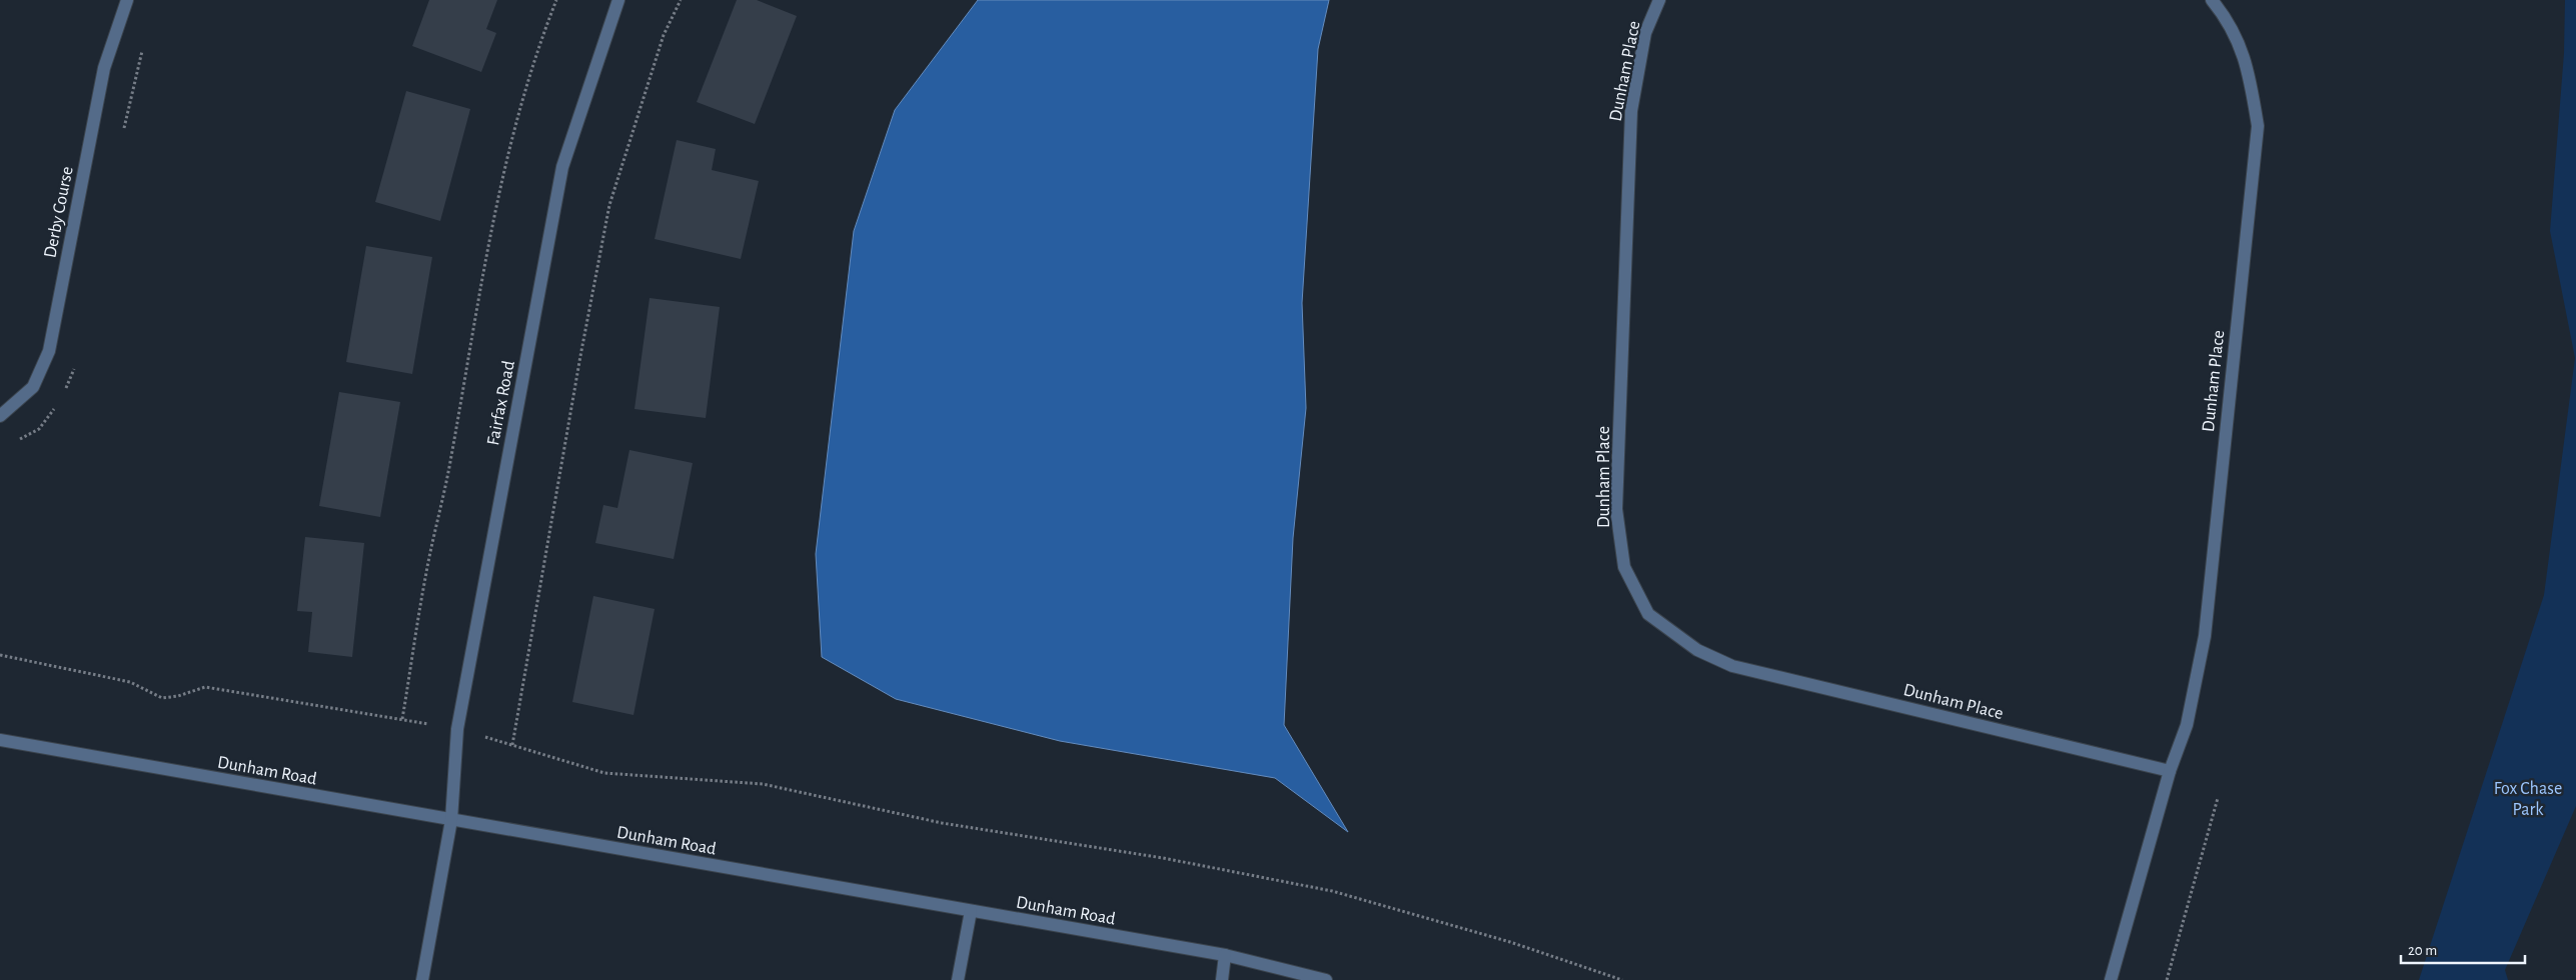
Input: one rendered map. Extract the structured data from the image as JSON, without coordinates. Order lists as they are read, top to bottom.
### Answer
{
  "streets": {
    "street": [
      "Dunham Place",
      "Derby Course",
      "Fairfax Road",
      "Dunham Road"
    ]
  },
  "crossings": [
    ["Fairfax Road", "Dunham Road"]
  ],
  "parks": ["Fox Chase Park"],
  "scale_bar": "20 m"
}
